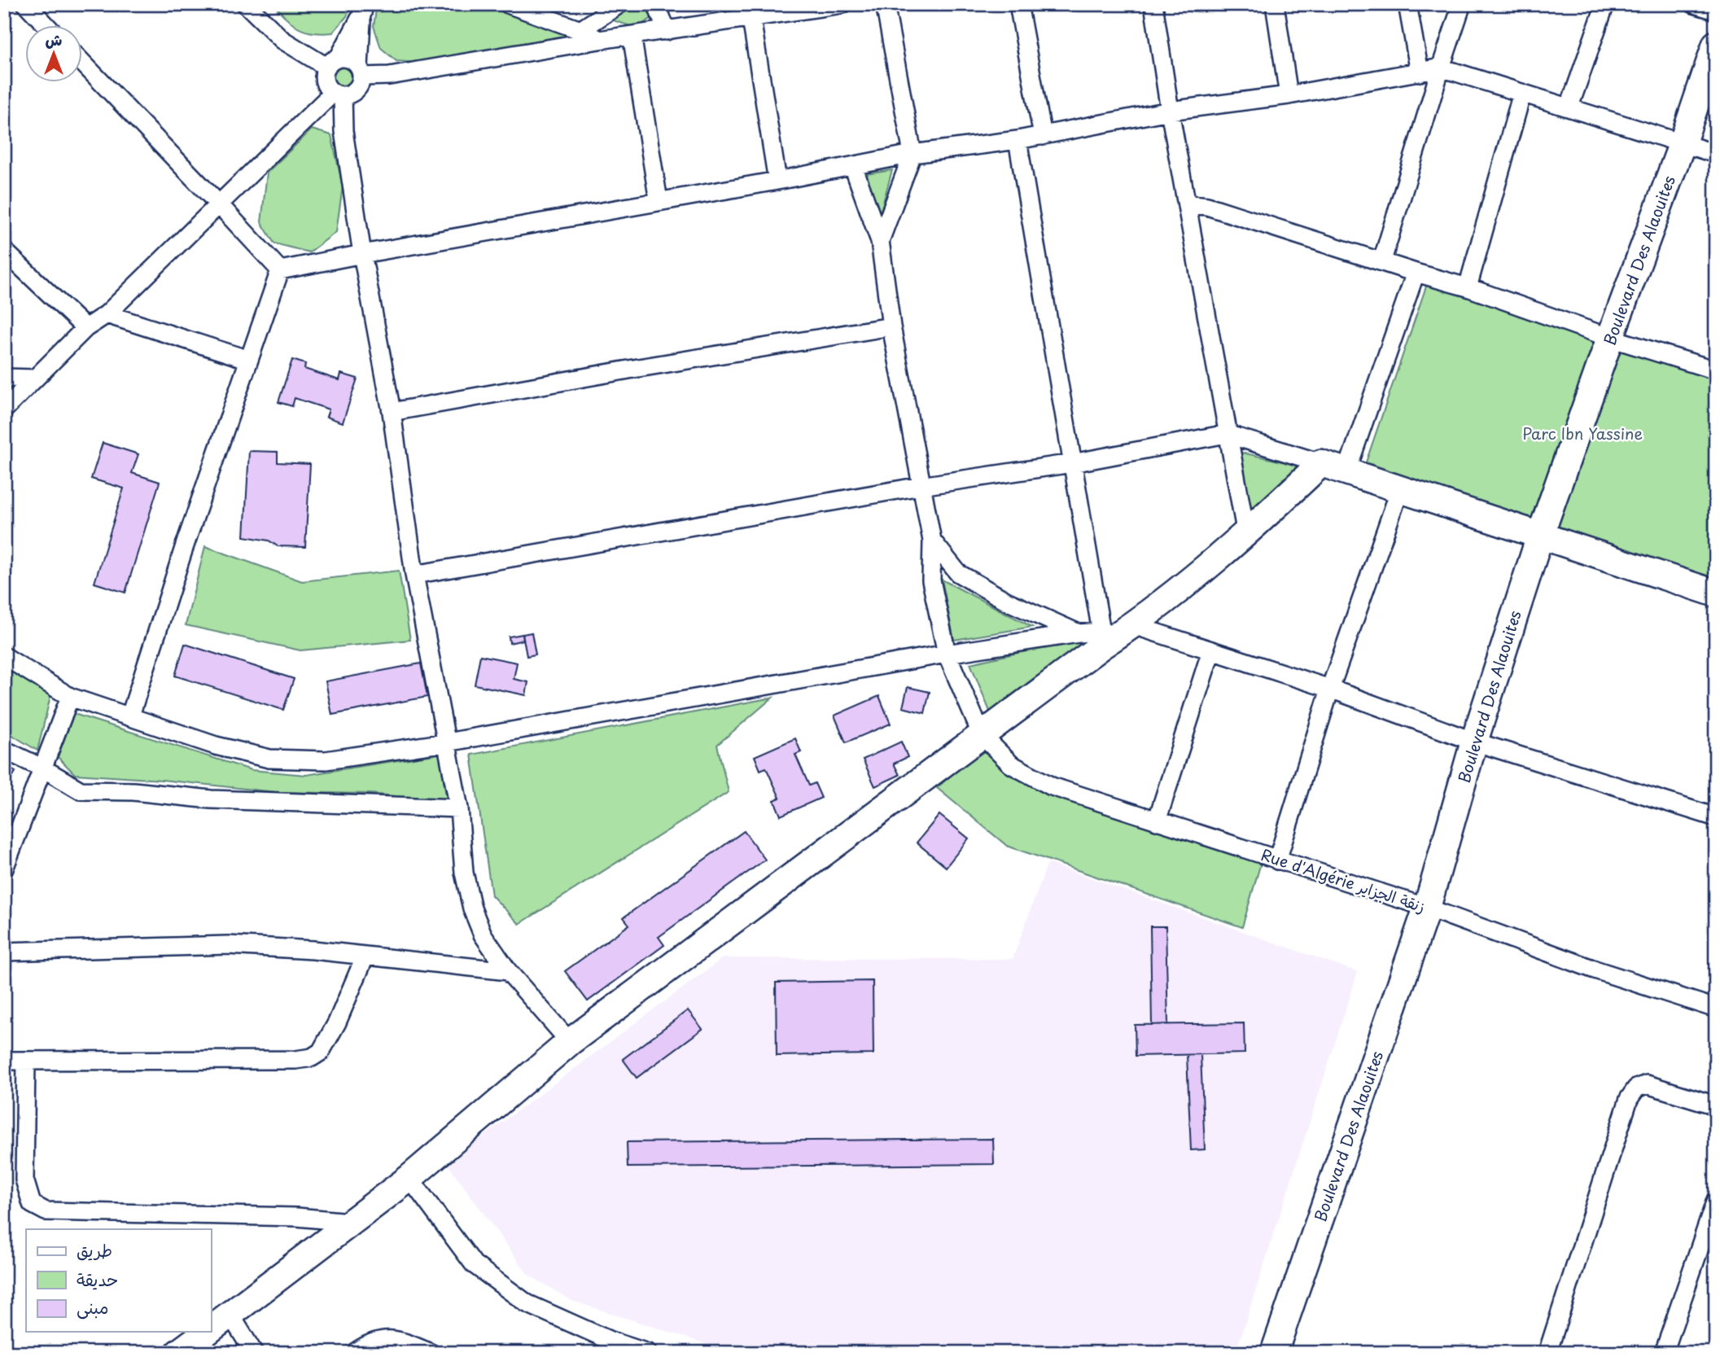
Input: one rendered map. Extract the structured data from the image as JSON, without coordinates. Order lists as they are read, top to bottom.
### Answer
{
  "streets": {
    "street": ["Boulevard Des Alaouites", "Rue d'Algérie زنقة الجزاير"]
  },
  "crossings": [
    ["Boulevard Des Alaouites", "Rue d'Algérie زنقة الجزاير"]
  ],
  "parks": ["Parc Ibn Yassine"],
  "legend": ["طريق", "حديقة", "مبنى"],
  "north": "top"
}
